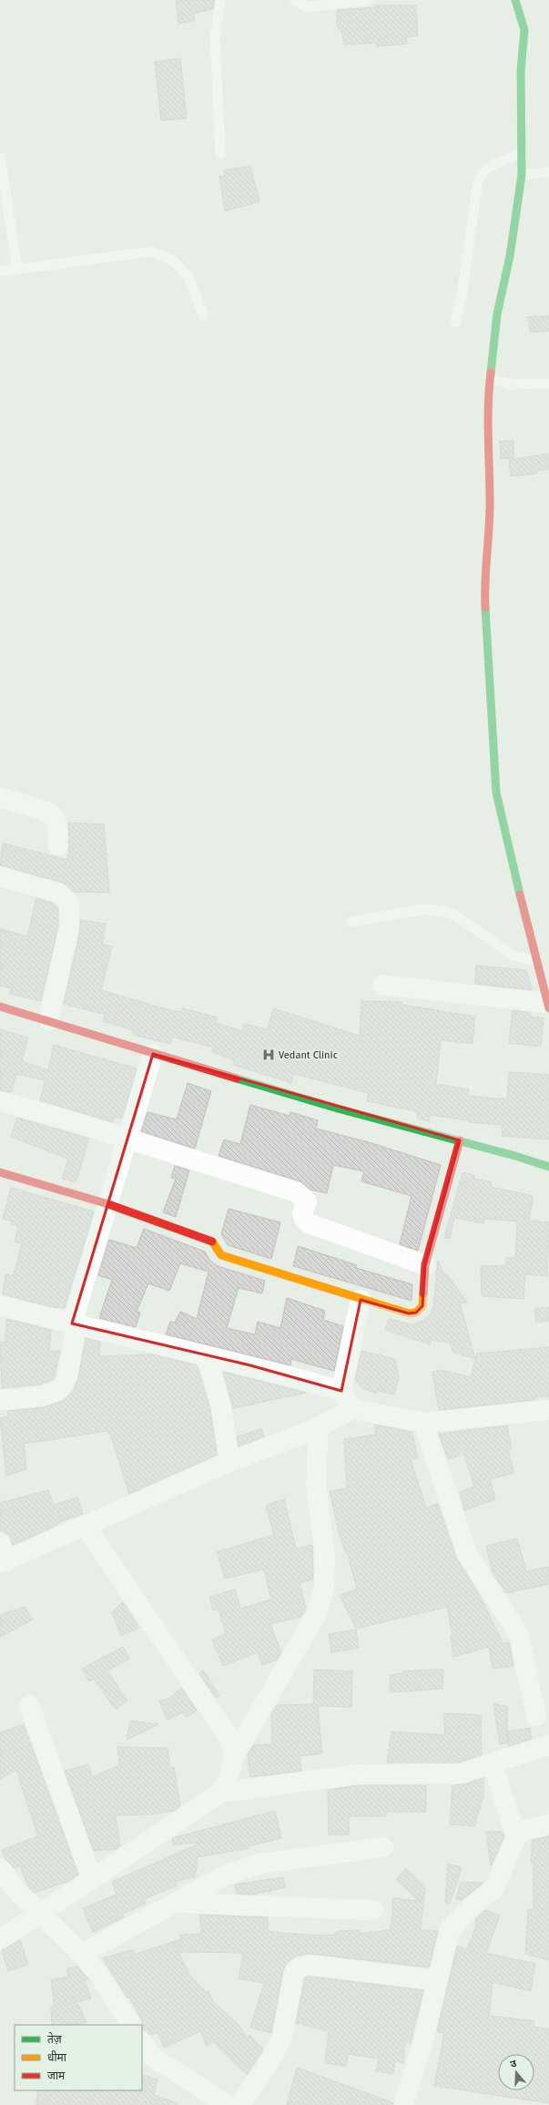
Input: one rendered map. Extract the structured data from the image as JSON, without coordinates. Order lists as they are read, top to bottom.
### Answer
{
  "places": {
    "hospital": ["Vedant Clinic"]
  },
  "legend": ["तेज़", "धीमा", "जाम"],
  "north": "top"
}
